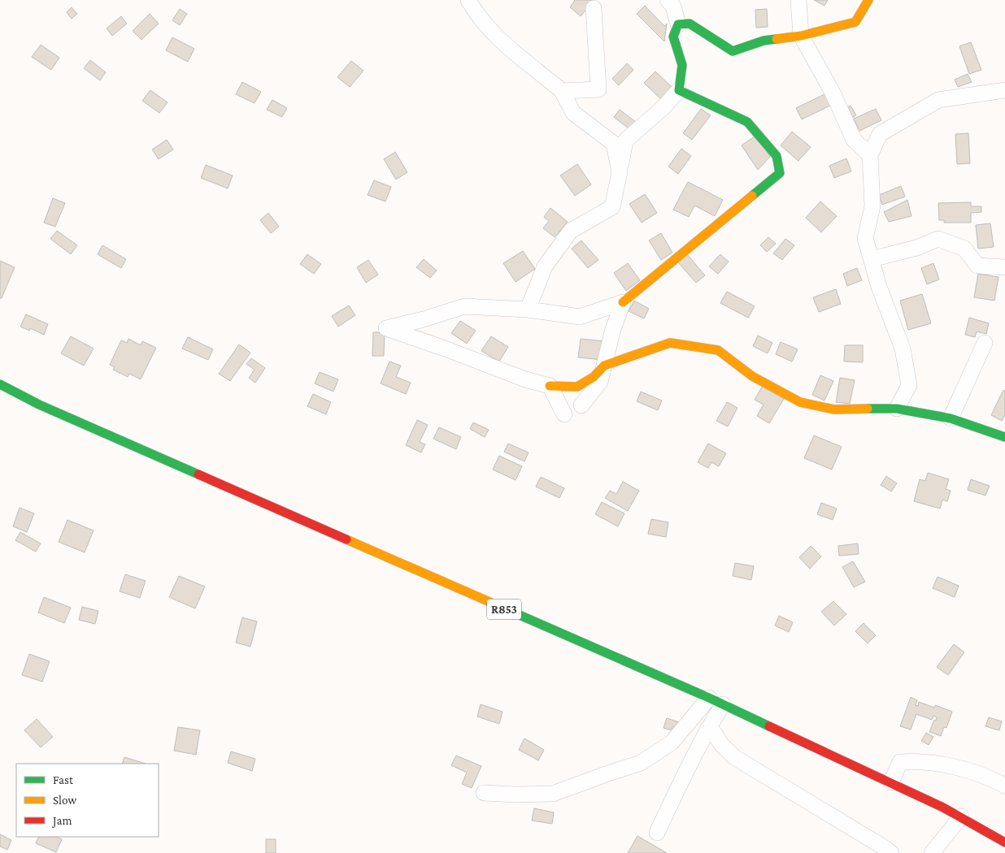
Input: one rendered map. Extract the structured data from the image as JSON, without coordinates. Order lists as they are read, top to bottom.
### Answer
{
  "streets": {
    "street": ["R853"]
  },
  "legend": ["Fast", "Slow", "Jam"]
}
